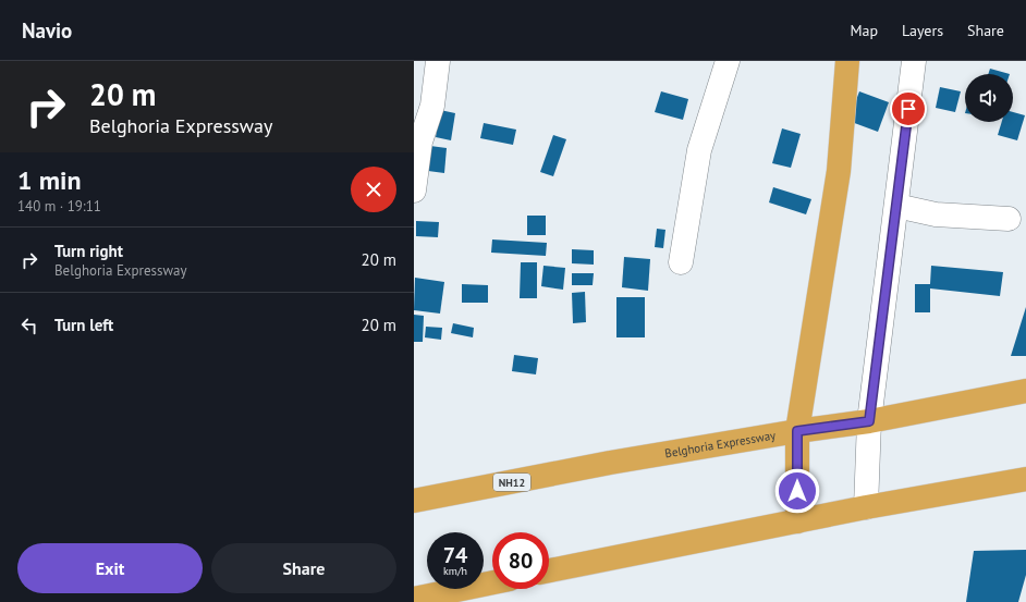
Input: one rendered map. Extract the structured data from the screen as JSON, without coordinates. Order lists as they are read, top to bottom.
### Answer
{
  "streets": {
    "highway": ["Belghoria Expressway", "NH12"]
  },
  "page": {
    "header": "Navio",
    "nav": ["Map", "Layers", "Share"],
    "turn": ["20 m", "Belghoria Expressway"],
    "heading": ["1 min", "140 m · 19:11"],
    "list": [
      {
        "name": "Turn right",
        "note": "Belghoria Expressway",
        "value": "20 m"
      },
      {
        "name": "Turn left",
        "value": "20 m"
      }
    ],
    "speed": "74 km/h",
    "limit": "80",
    "buttons": ["Exit", "Share"]
  }
}
